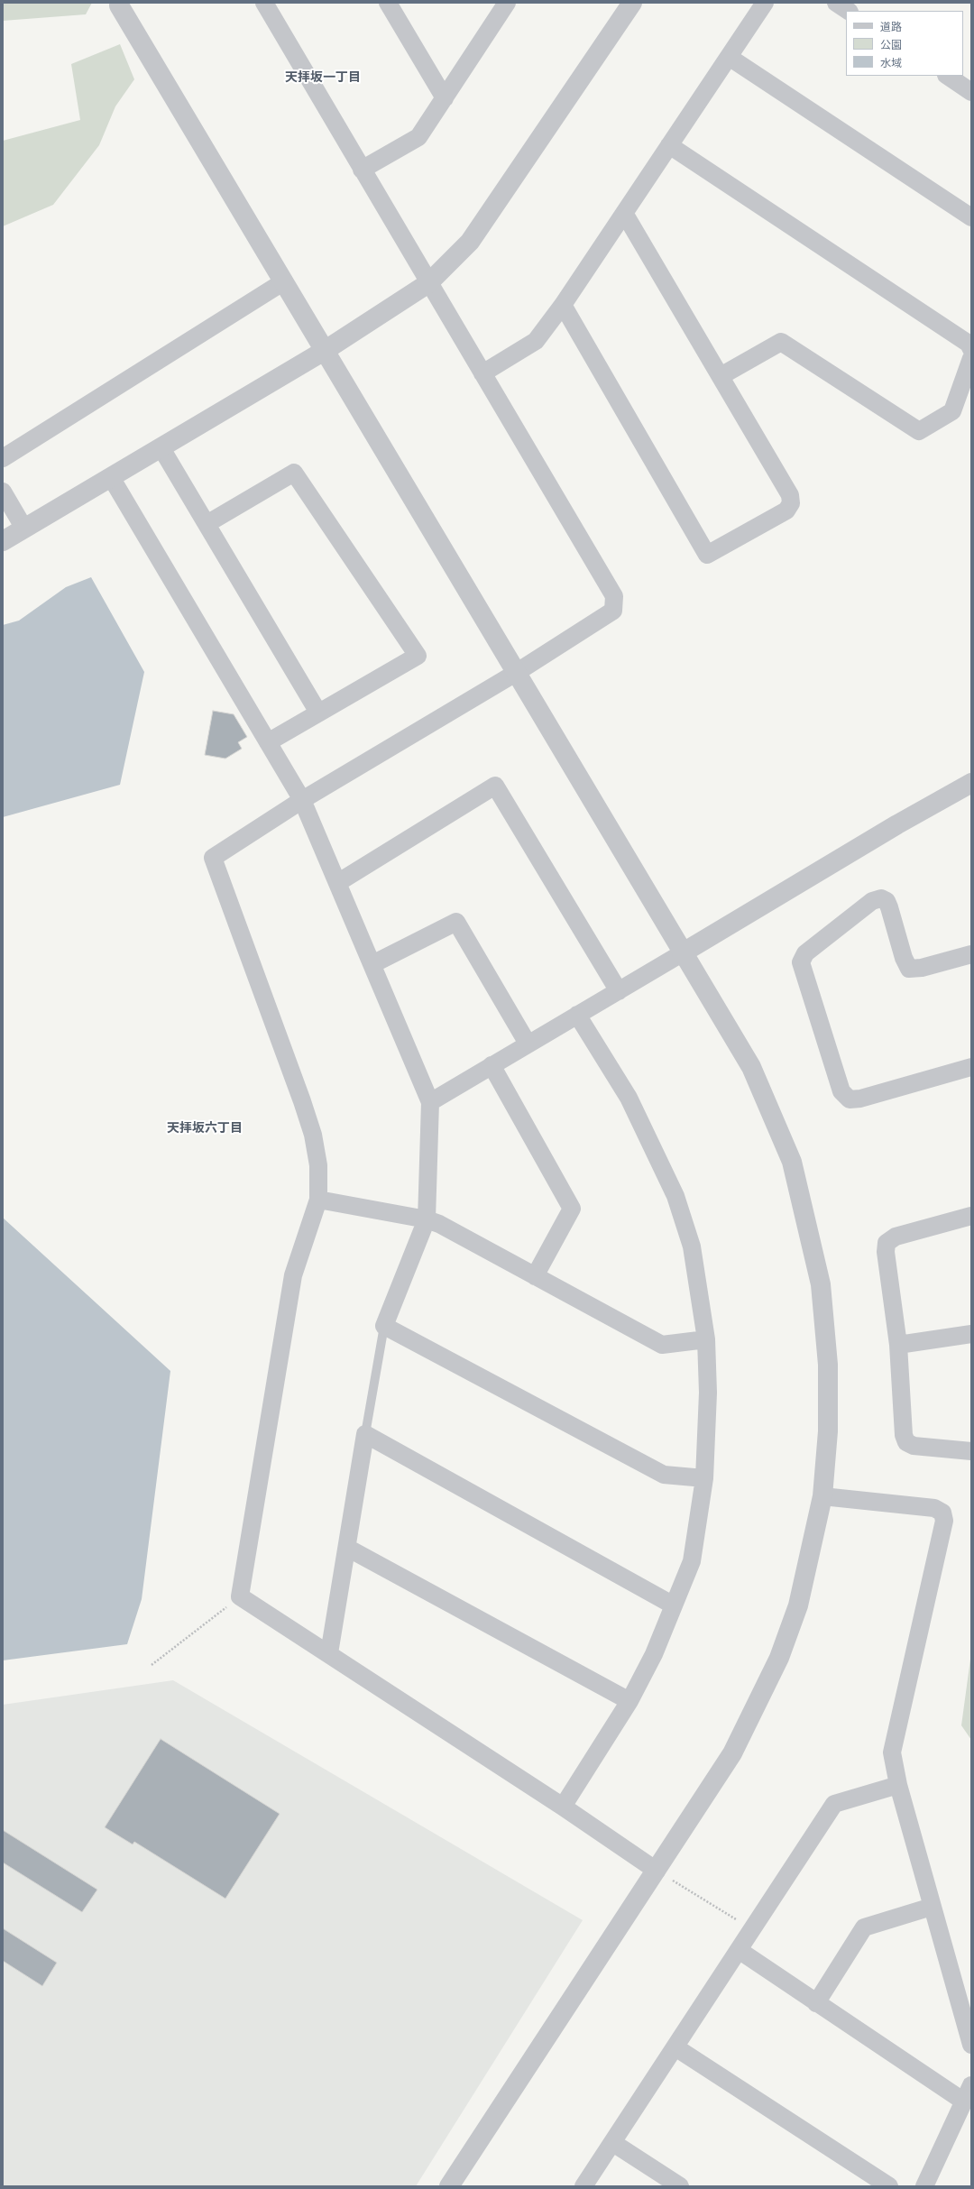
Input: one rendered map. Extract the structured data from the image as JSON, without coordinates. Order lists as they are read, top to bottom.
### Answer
{
  "districts": ["天拝坂一丁目", "天拝坂六丁目"],
  "legend": ["道路", "公園", "水域"]
}
